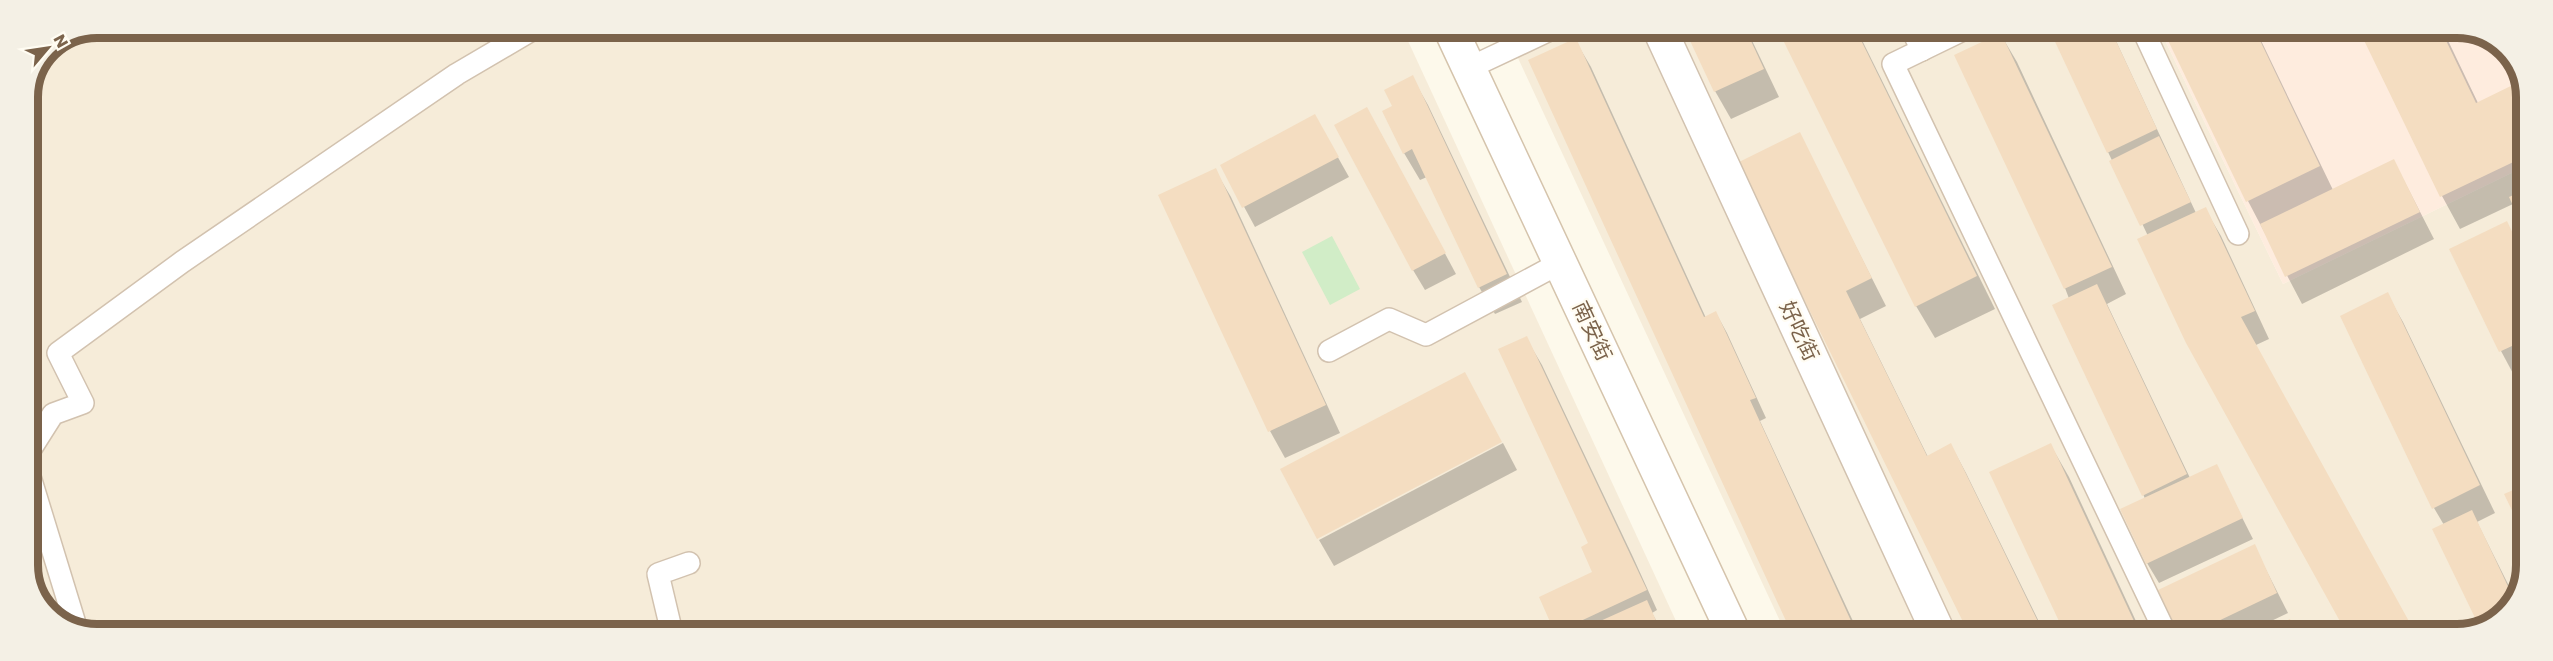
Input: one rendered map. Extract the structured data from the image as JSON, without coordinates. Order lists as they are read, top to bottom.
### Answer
{
  "streets": {
    "main road": ["南安街", "好吃街"]
  },
  "north": "top right"
}
